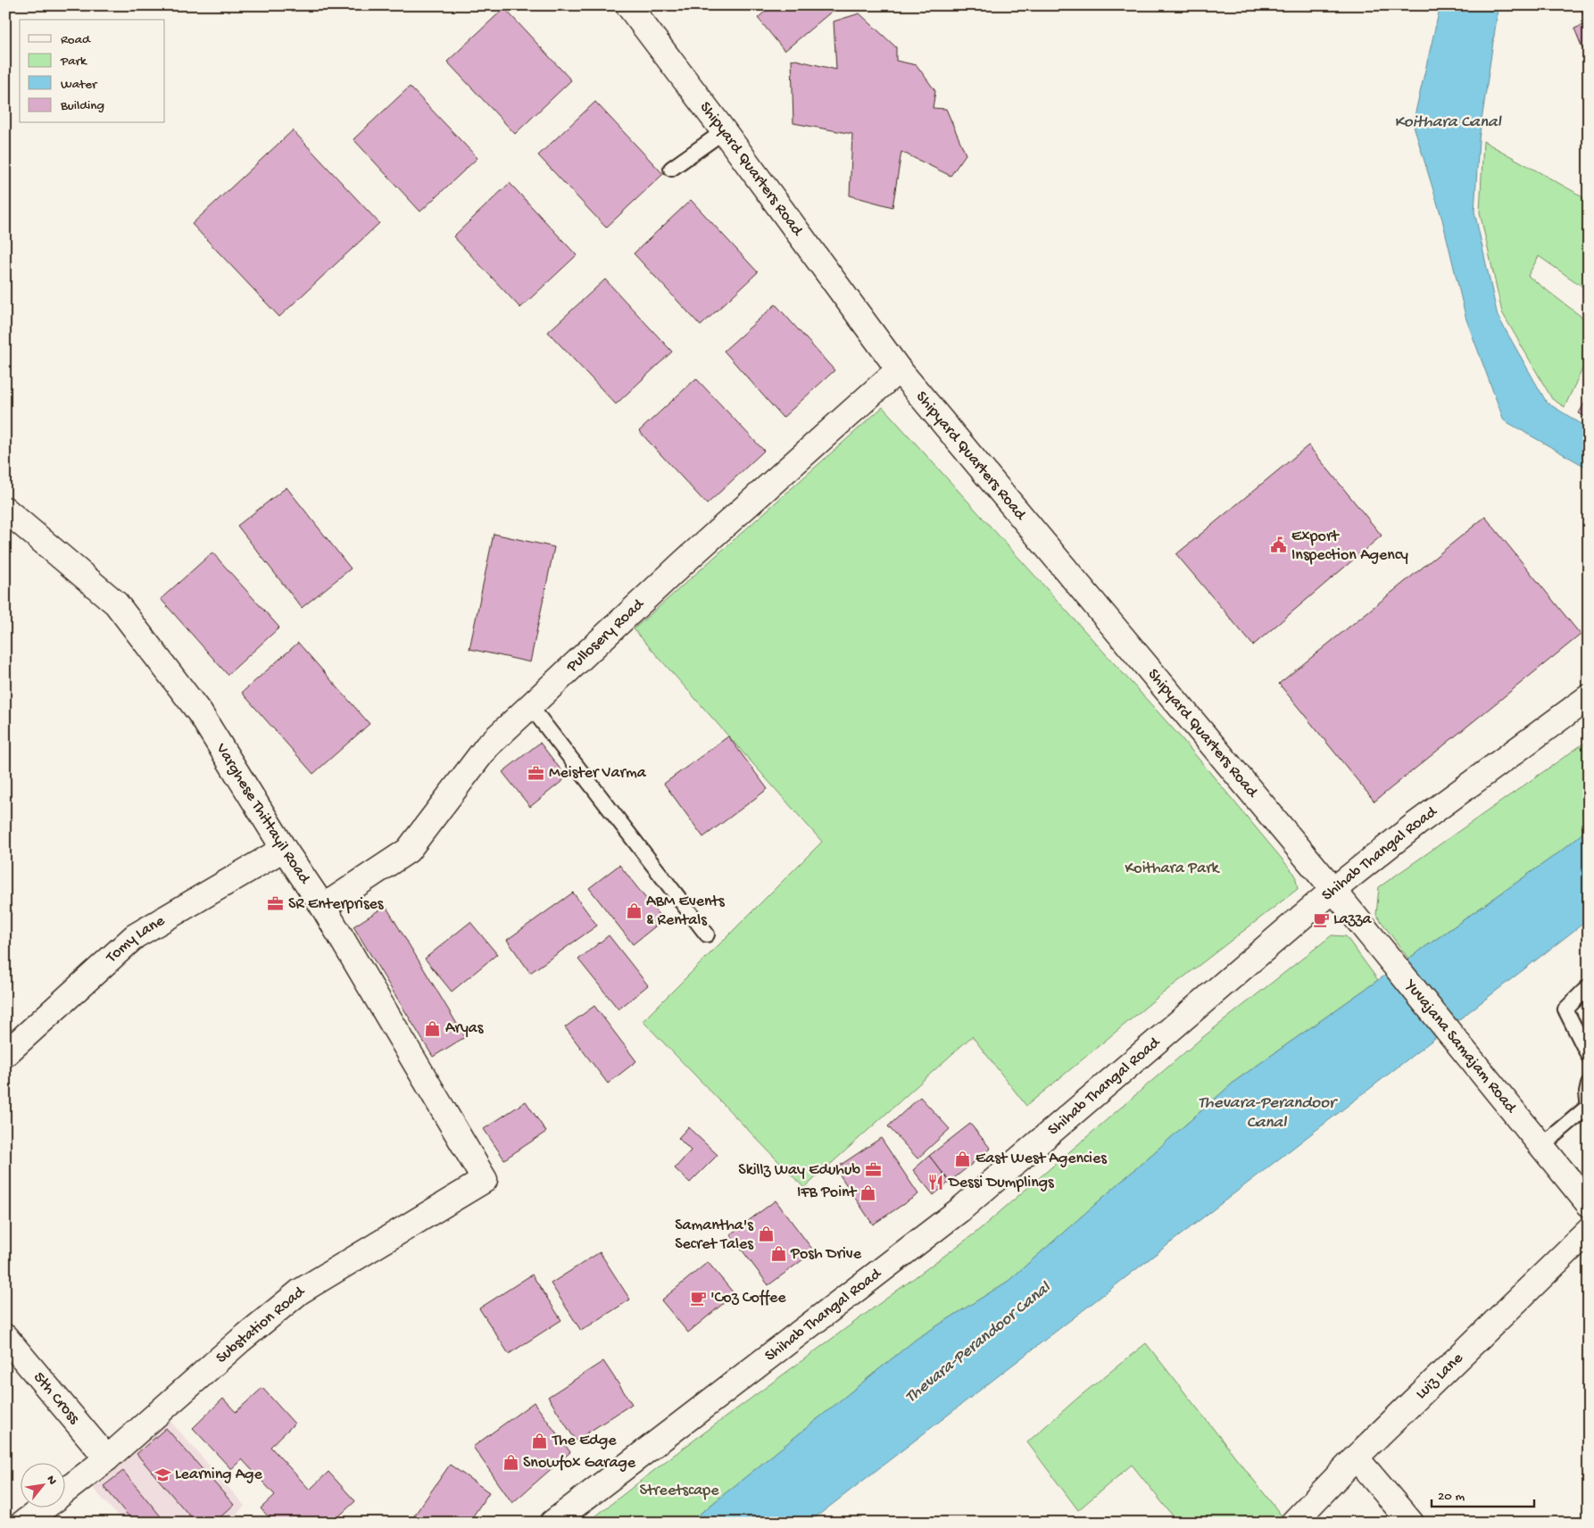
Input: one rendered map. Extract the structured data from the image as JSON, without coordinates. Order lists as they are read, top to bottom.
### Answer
{
  "streets": {
    "street": [
      "Shipyard Quarters Road",
      "Pullosery Road",
      "Varghese Thittayil Road",
      "Shihab Thangal Road",
      "Tomy Lane",
      "Yuvajana Samajam Road",
      "Substation Road",
      "Luiz Lane",
      "5th Cross"
    ]
  },
  "crossings": [
    ["Shipyard Quarters Road", "Pullosery Road"],
    ["Shipyard Quarters Road", "Shihab Thangal Road"],
    ["Shipyard Quarters Road", "Yuvajana Samajam Road"],
    ["Pullosery Road", "Varghese Thittayil Road"],
    ["Varghese Thittayil Road", "Tomy Lane"],
    ["Varghese Thittayil Road", "Substation Road"],
    ["Shihab Thangal Road", "Yuvajana Samajam Road"],
    ["Substation Road", "5th Cross"]
  ],
  "water": ["Koithara Canal", "Thevara-Perandoor Canal"],
  "parks": ["Koithara Park", "Streetscape"],
  "places": {
    "public building": ["Export Inspection Agency"],
    "office": ["Meister Varma", "SR Enterprises", "Skillz Way Eduhub"],
    "shop": [
      "ABM Events & Rentals",
      "Aryas",
      "East West Agencies",
      "IFB Point",
      "Samantha's Secret Tales",
      "Posh Drive",
      "The Edge",
      "Snowfox Garage"
    ],
    "cafe": ["Lazza", "'Coz Coffee"],
    "restaurant": ["Dessi Dumplings"],
    "school or university": ["Learning Age"]
  },
  "legend": [
    "Road",
    "Park",
    "Water",
    "Building"
  ],
  "scale_bar": "20 m",
  "north": "top right"
}
